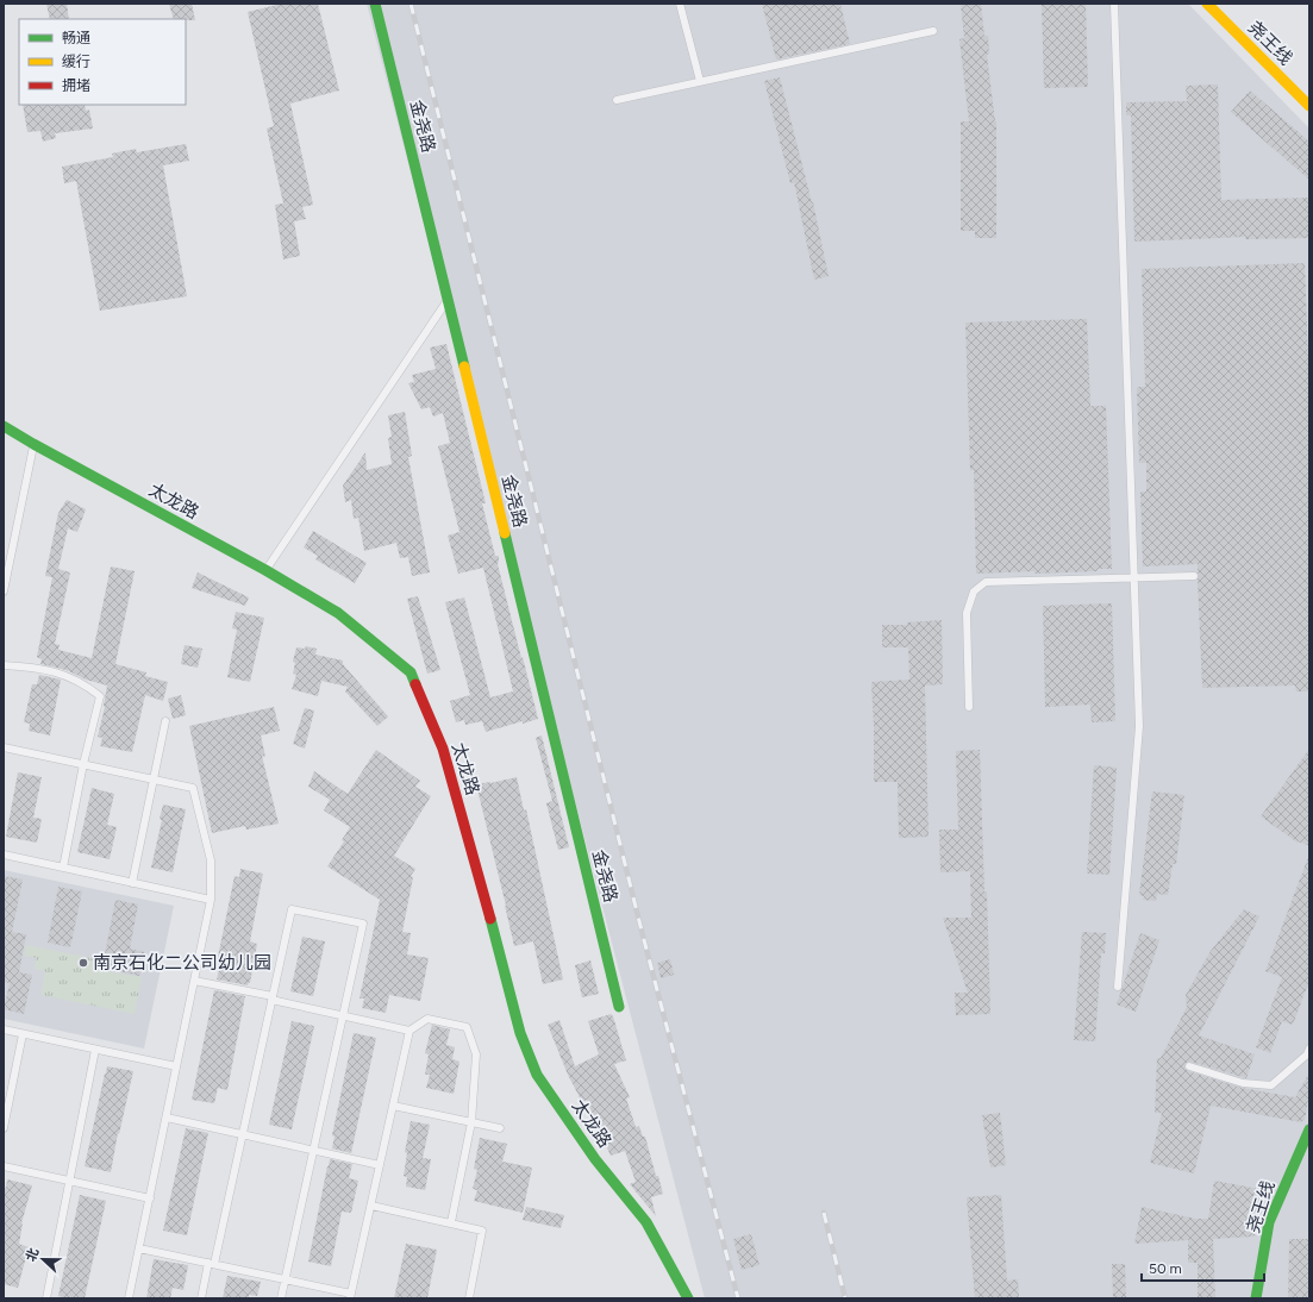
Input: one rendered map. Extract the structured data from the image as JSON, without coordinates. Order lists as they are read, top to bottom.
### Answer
{
  "streets": {
    "street": ["尧王线", "金尧路", "太龙路"]
  },
  "places": ["南京石化二公司幼儿园"],
  "legend": ["畅通", "缓行", "拥堵"],
  "scale_bar": "50 m",
  "north": "left"
}
